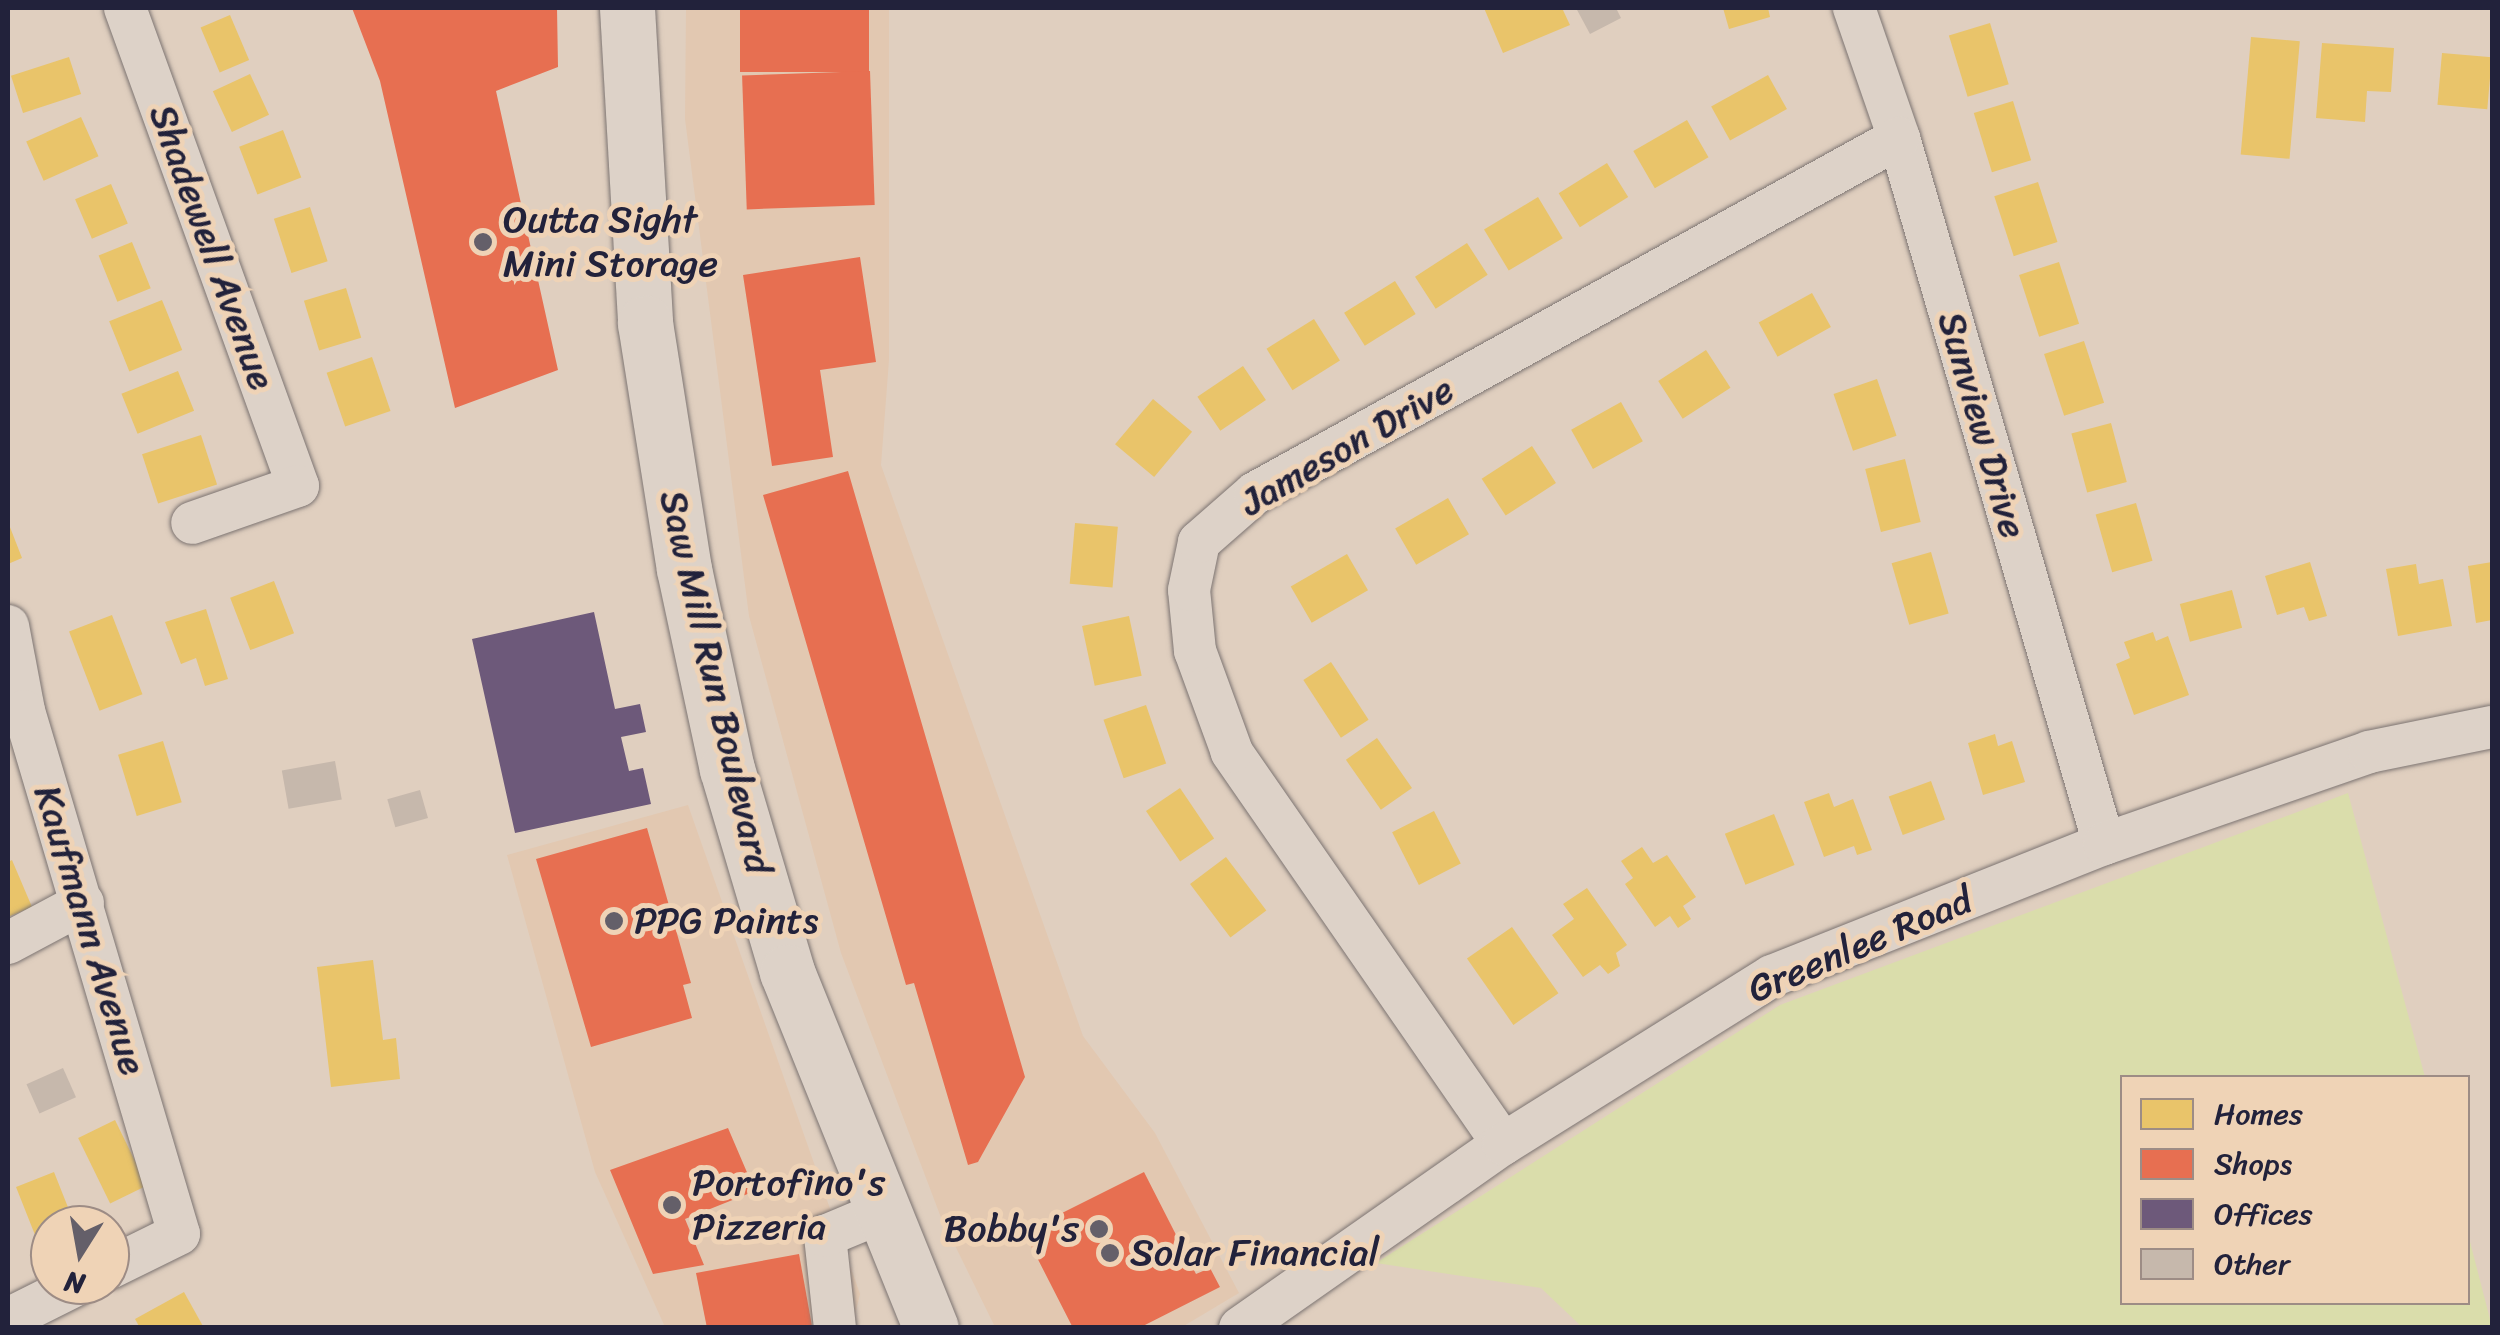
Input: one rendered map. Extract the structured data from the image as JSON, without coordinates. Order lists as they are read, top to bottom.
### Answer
{
  "streets": {
    "highway": ["Saw Mill Run Boulevard"],
    "street": [
      "Shadewell Avenue",
      "Sunview Drive",
      "Jameson Drive",
      "Kaufmann Avenue",
      "Greenlee Road"
    ]
  },
  "crossings": [
    ["Sunview Drive", "Jameson Drive"],
    ["Sunview Drive", "Greenlee Road"],
    ["Jameson Drive", "Greenlee Road"]
  ],
  "places": [
    "Outta Sight Mini Storage",
    "PPG Paints",
    "Portofino's Pizzeria",
    "Bobby's",
    "Solar Financial"
  ],
  "legend": [
    "Homes",
    "Shops",
    "Offices",
    "Other"
  ],
  "north": "bottom"
}
